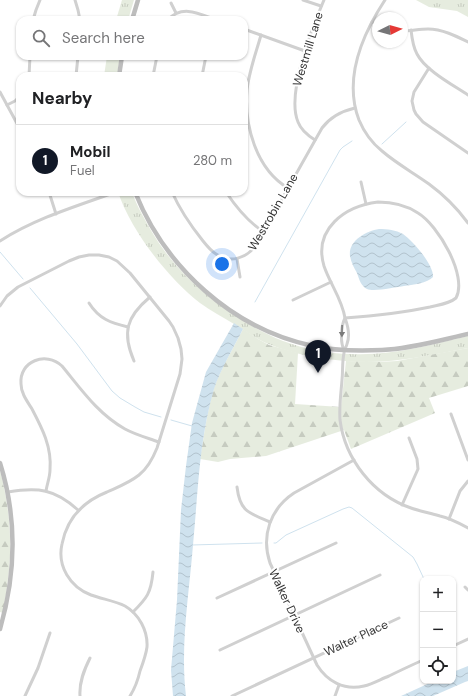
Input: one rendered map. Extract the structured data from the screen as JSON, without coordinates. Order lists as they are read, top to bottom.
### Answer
{
  "streets": {
    "street": [
      "Westmill Lane",
      "Westrobin Lane",
      "Walker Drive",
      "Walter Place"
    ]
  },
  "crossings": [
    ["Westmill Lane", "Westrobin Lane"],
    ["Walker Drive", "Walter Place"]
  ],
  "north": "right",
  "page": {
    "search": "Search here",
    "heading": "Nearby",
    "list": [
      {
        "mark": "1",
        "name": "Mobil",
        "note": "Fuel",
        "value": "280 m"
      }
    ],
    "pins": "1",
    "map_buttons": ["+", "−"]
  }
}
